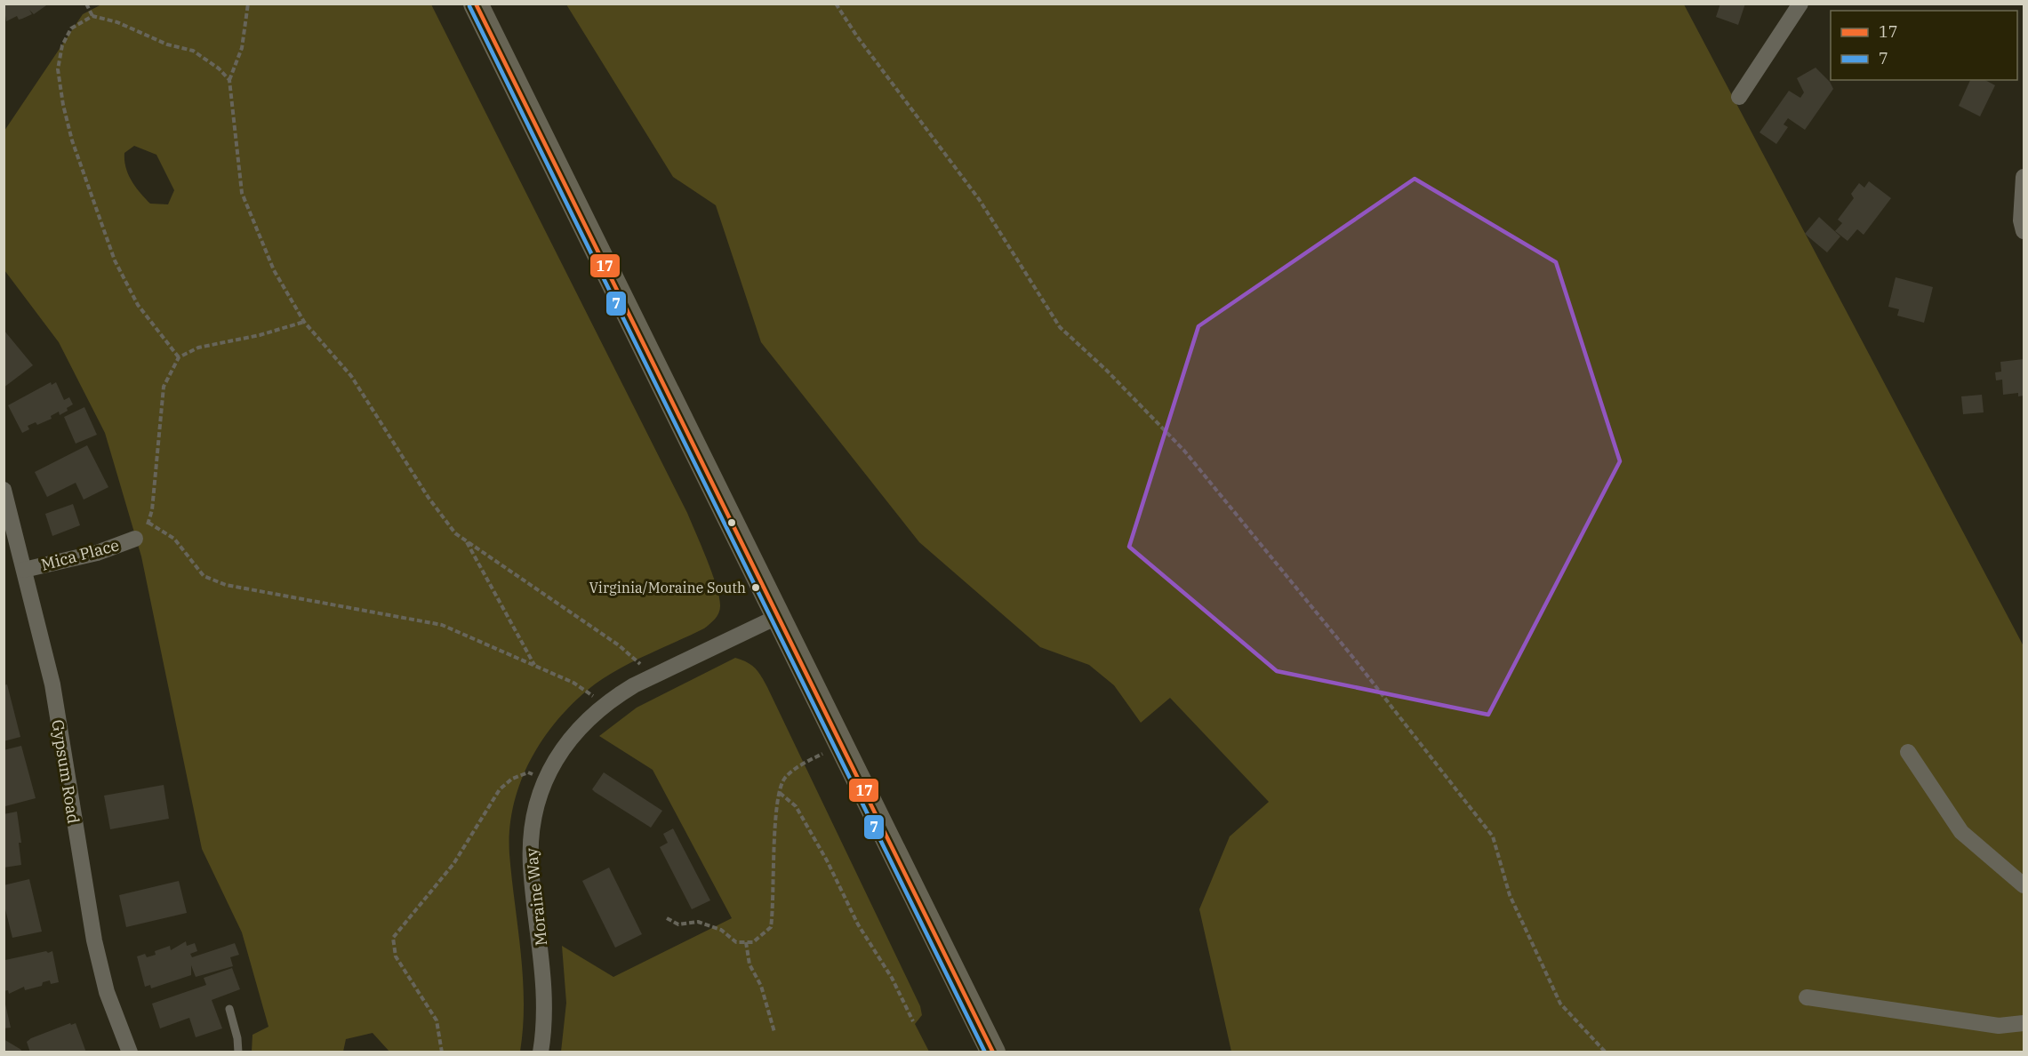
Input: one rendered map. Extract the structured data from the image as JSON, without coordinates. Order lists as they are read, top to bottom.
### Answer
{
  "streets": {
    "street": ["Mica Place", "Gypsum Road", "Moraine Way"]
  },
  "crossings": [
    ["Mica Place", "Gypsum Road"]
  ],
  "places": ["Virginia/Moraine South"],
  "lines": ["transit line 17", "transit line 7"],
  "legend": ["17", "7"]
}
